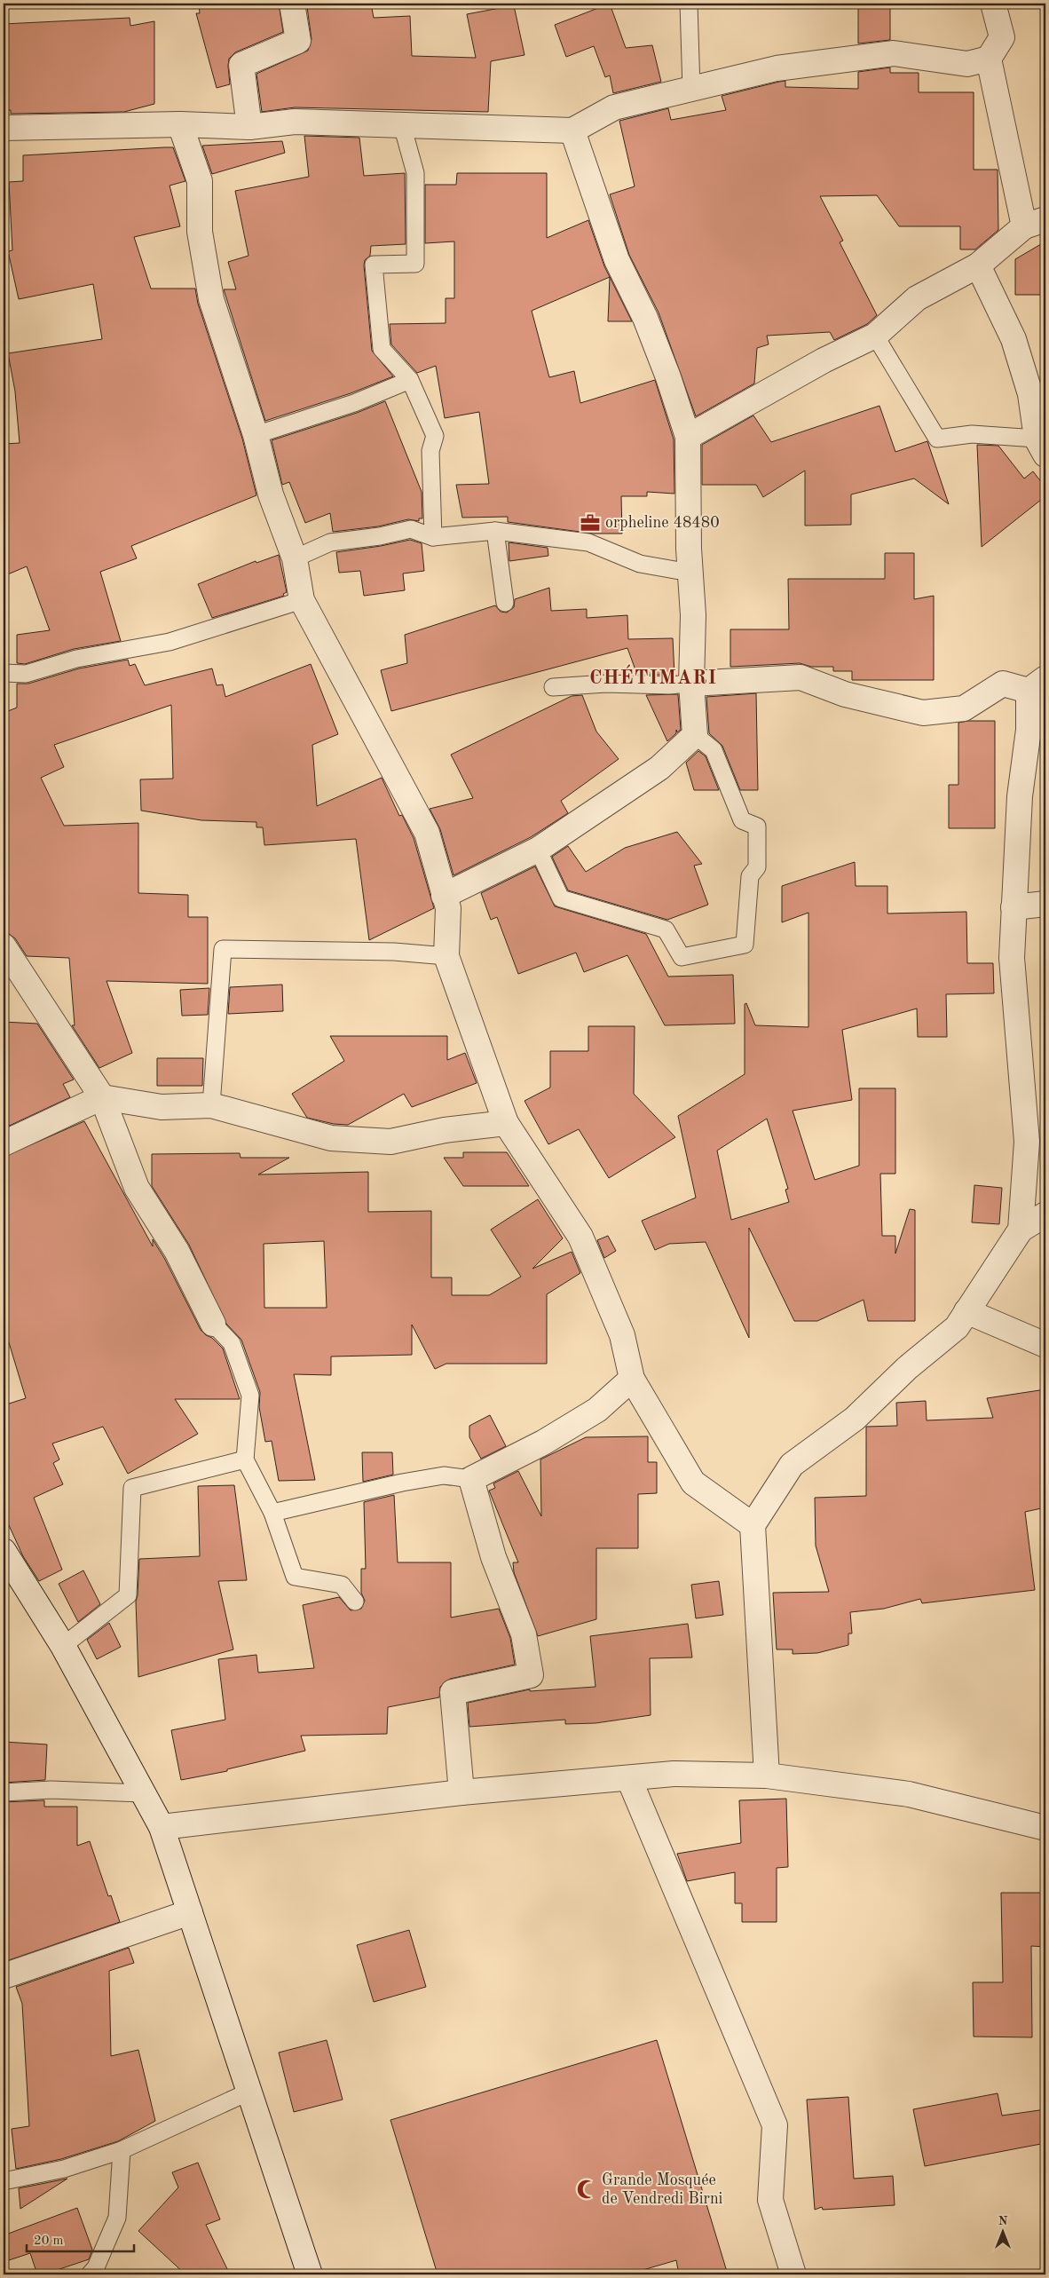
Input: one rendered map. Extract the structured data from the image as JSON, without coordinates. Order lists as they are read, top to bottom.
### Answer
{
  "districts": ["CHÉTIMARI"],
  "places": {
    "office": ["orpheline 48480"],
    "mosque": ["Grande Mosquée de Vendredi Birni"]
  },
  "scale_bar": "20 m",
  "north": "top"
}
